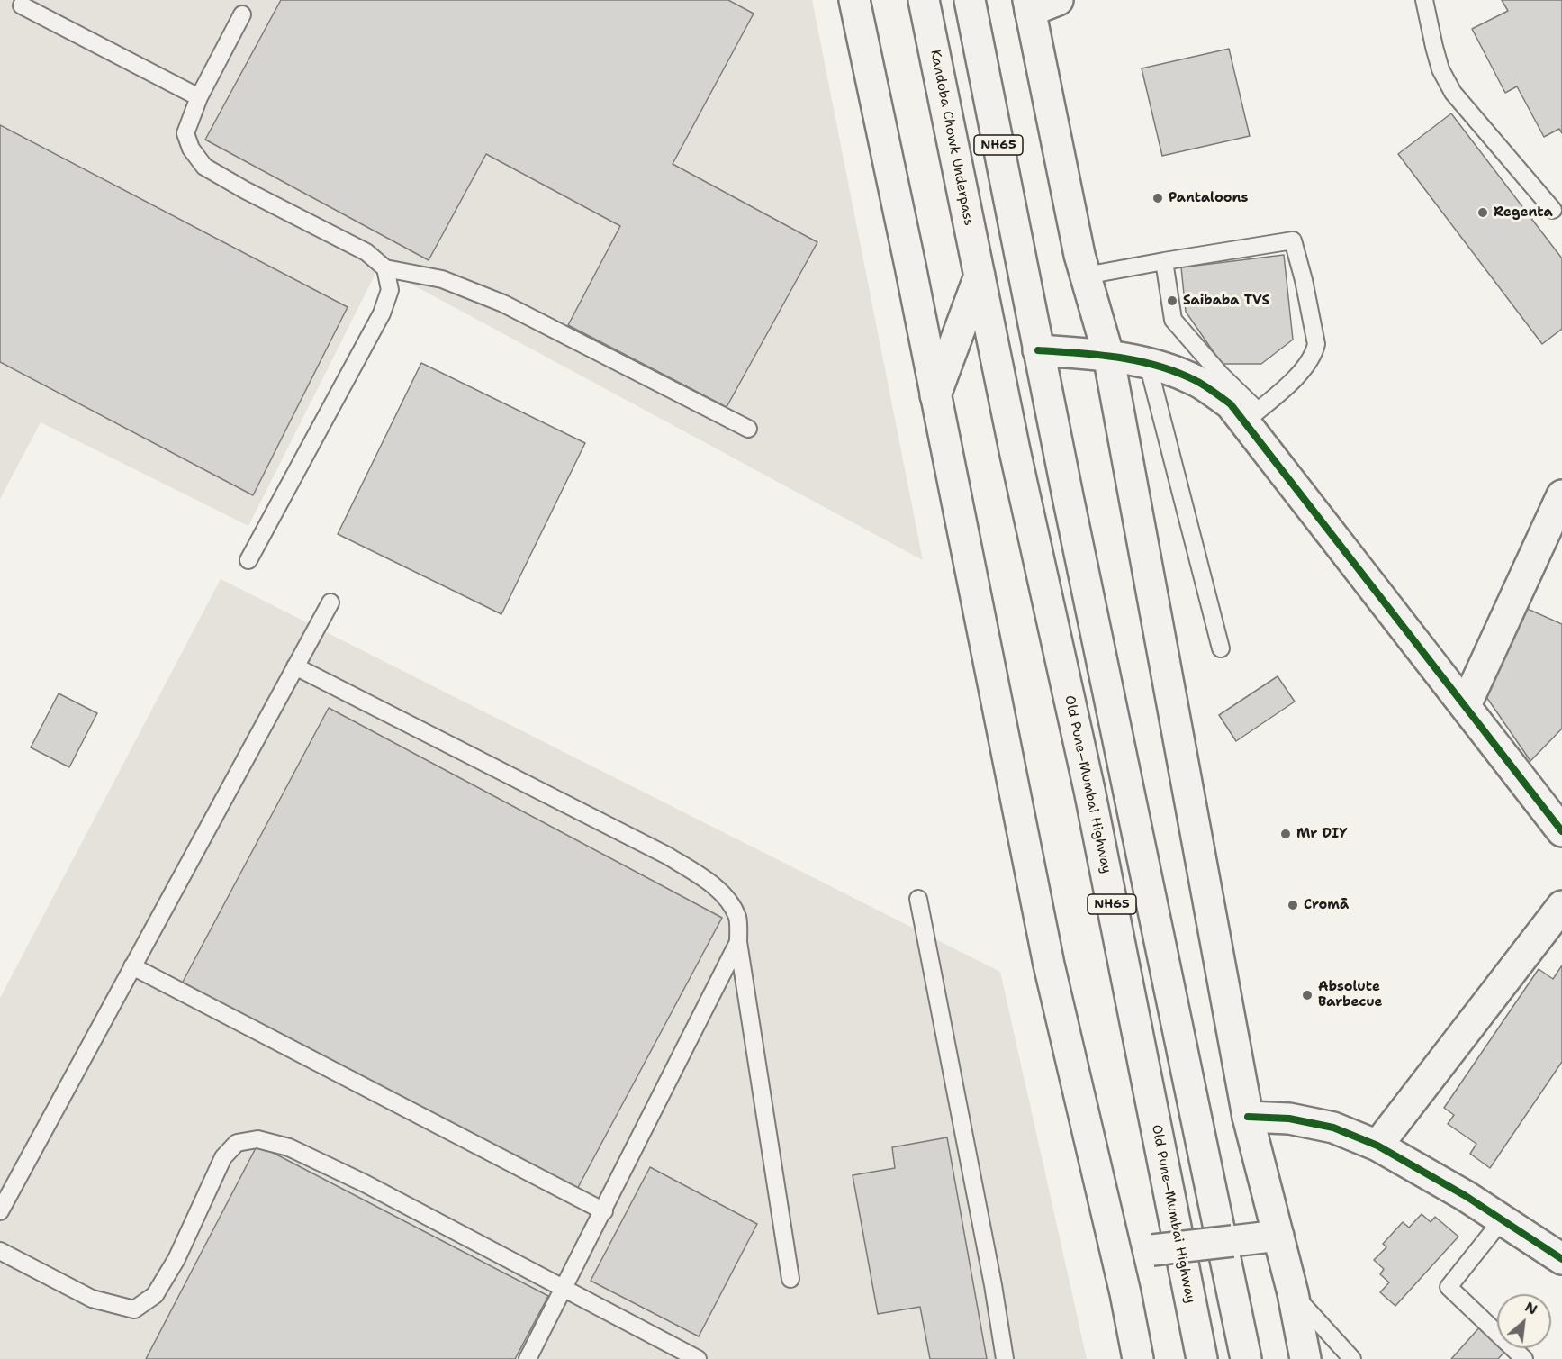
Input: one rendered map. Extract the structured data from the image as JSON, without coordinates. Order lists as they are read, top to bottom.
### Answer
{
  "streets": {
    "main road": ["Kandoba Chowk Underpass", "NH65", "Old Pune–Mumbai Highway"]
  },
  "crossings": [
    ["Kandoba Chowk Underpass", "Old Pune–Mumbai Highway"]
  ],
  "places": [
    "Pantaloons",
    "Regenta",
    "Saibaba TVS",
    "Mr DIY",
    "Cromā",
    "Absolute Barbecue"
  ],
  "north": "top right"
}
